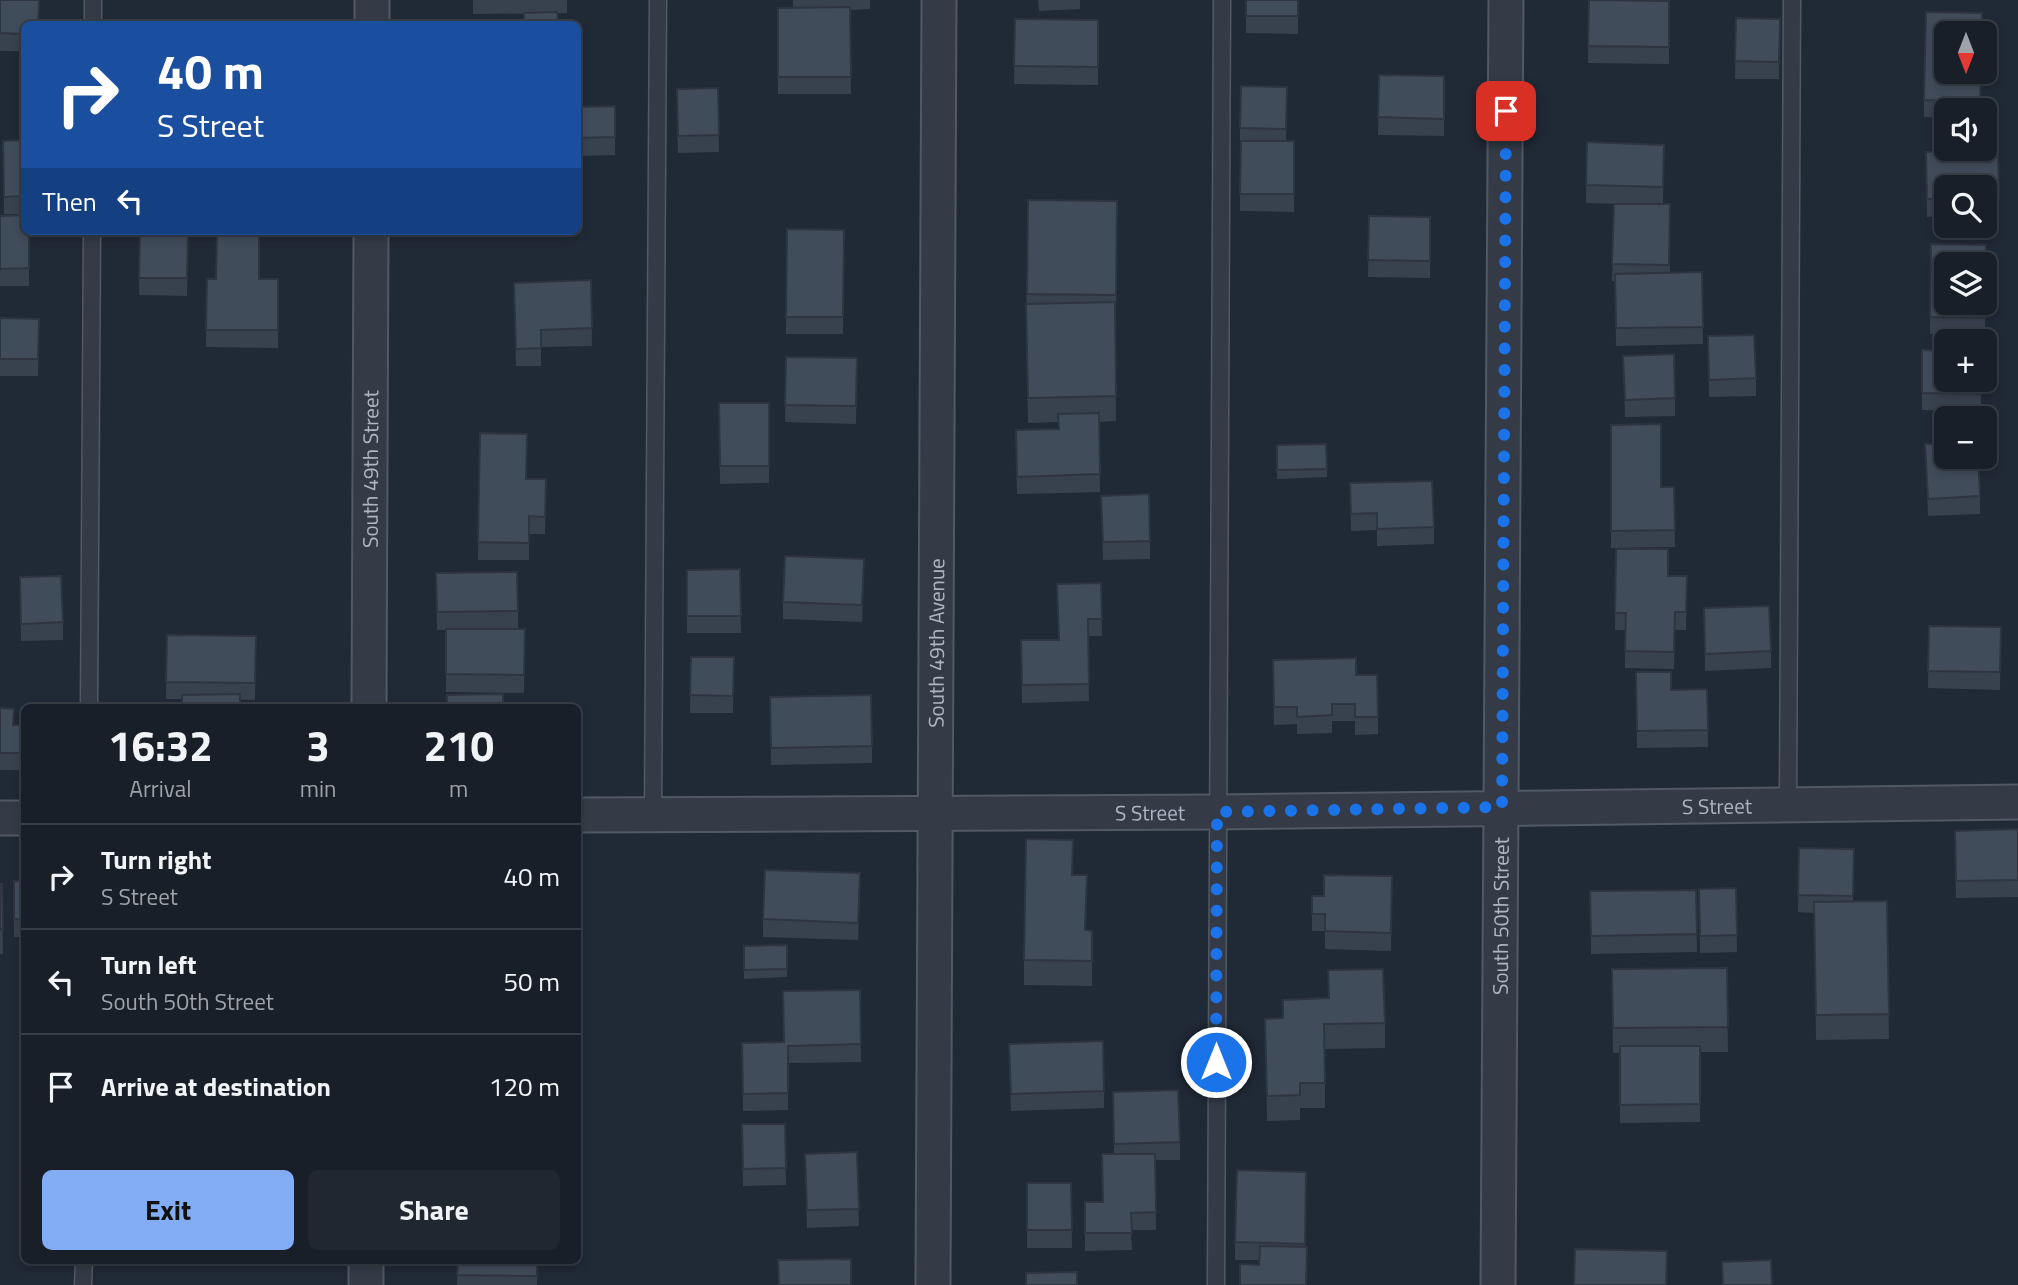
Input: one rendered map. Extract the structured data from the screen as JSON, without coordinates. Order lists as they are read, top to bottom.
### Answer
{
  "streets": {
    "street": [
      "South 49th Street",
      "South 49th Avenue",
      "S Street",
      "South 50th Street"
    ]
  },
  "crossings": [
    ["South 49th Avenue", "S Street"],
    ["S Street", "South 50th Street"]
  ],
  "north": "bottom",
  "page": {
    "map_buttons": ["+", "−"],
    "turn": ["40 m", "S Street"],
    "then": "Then",
    "eta": [
      "16:32",
      "Arrival",
      "3",
      "min",
      "210",
      "m"
    ],
    "list": [
      {
        "name": "Turn right",
        "note": "S Street",
        "value": "40 m"
      },
      {
        "name": "Turn left",
        "note": "South 50th Street",
        "value": "50 m"
      },
      {
        "name": "Arrive at destination",
        "value": "120 m"
      }
    ],
    "buttons": ["Exit", "Share"]
  }
}
